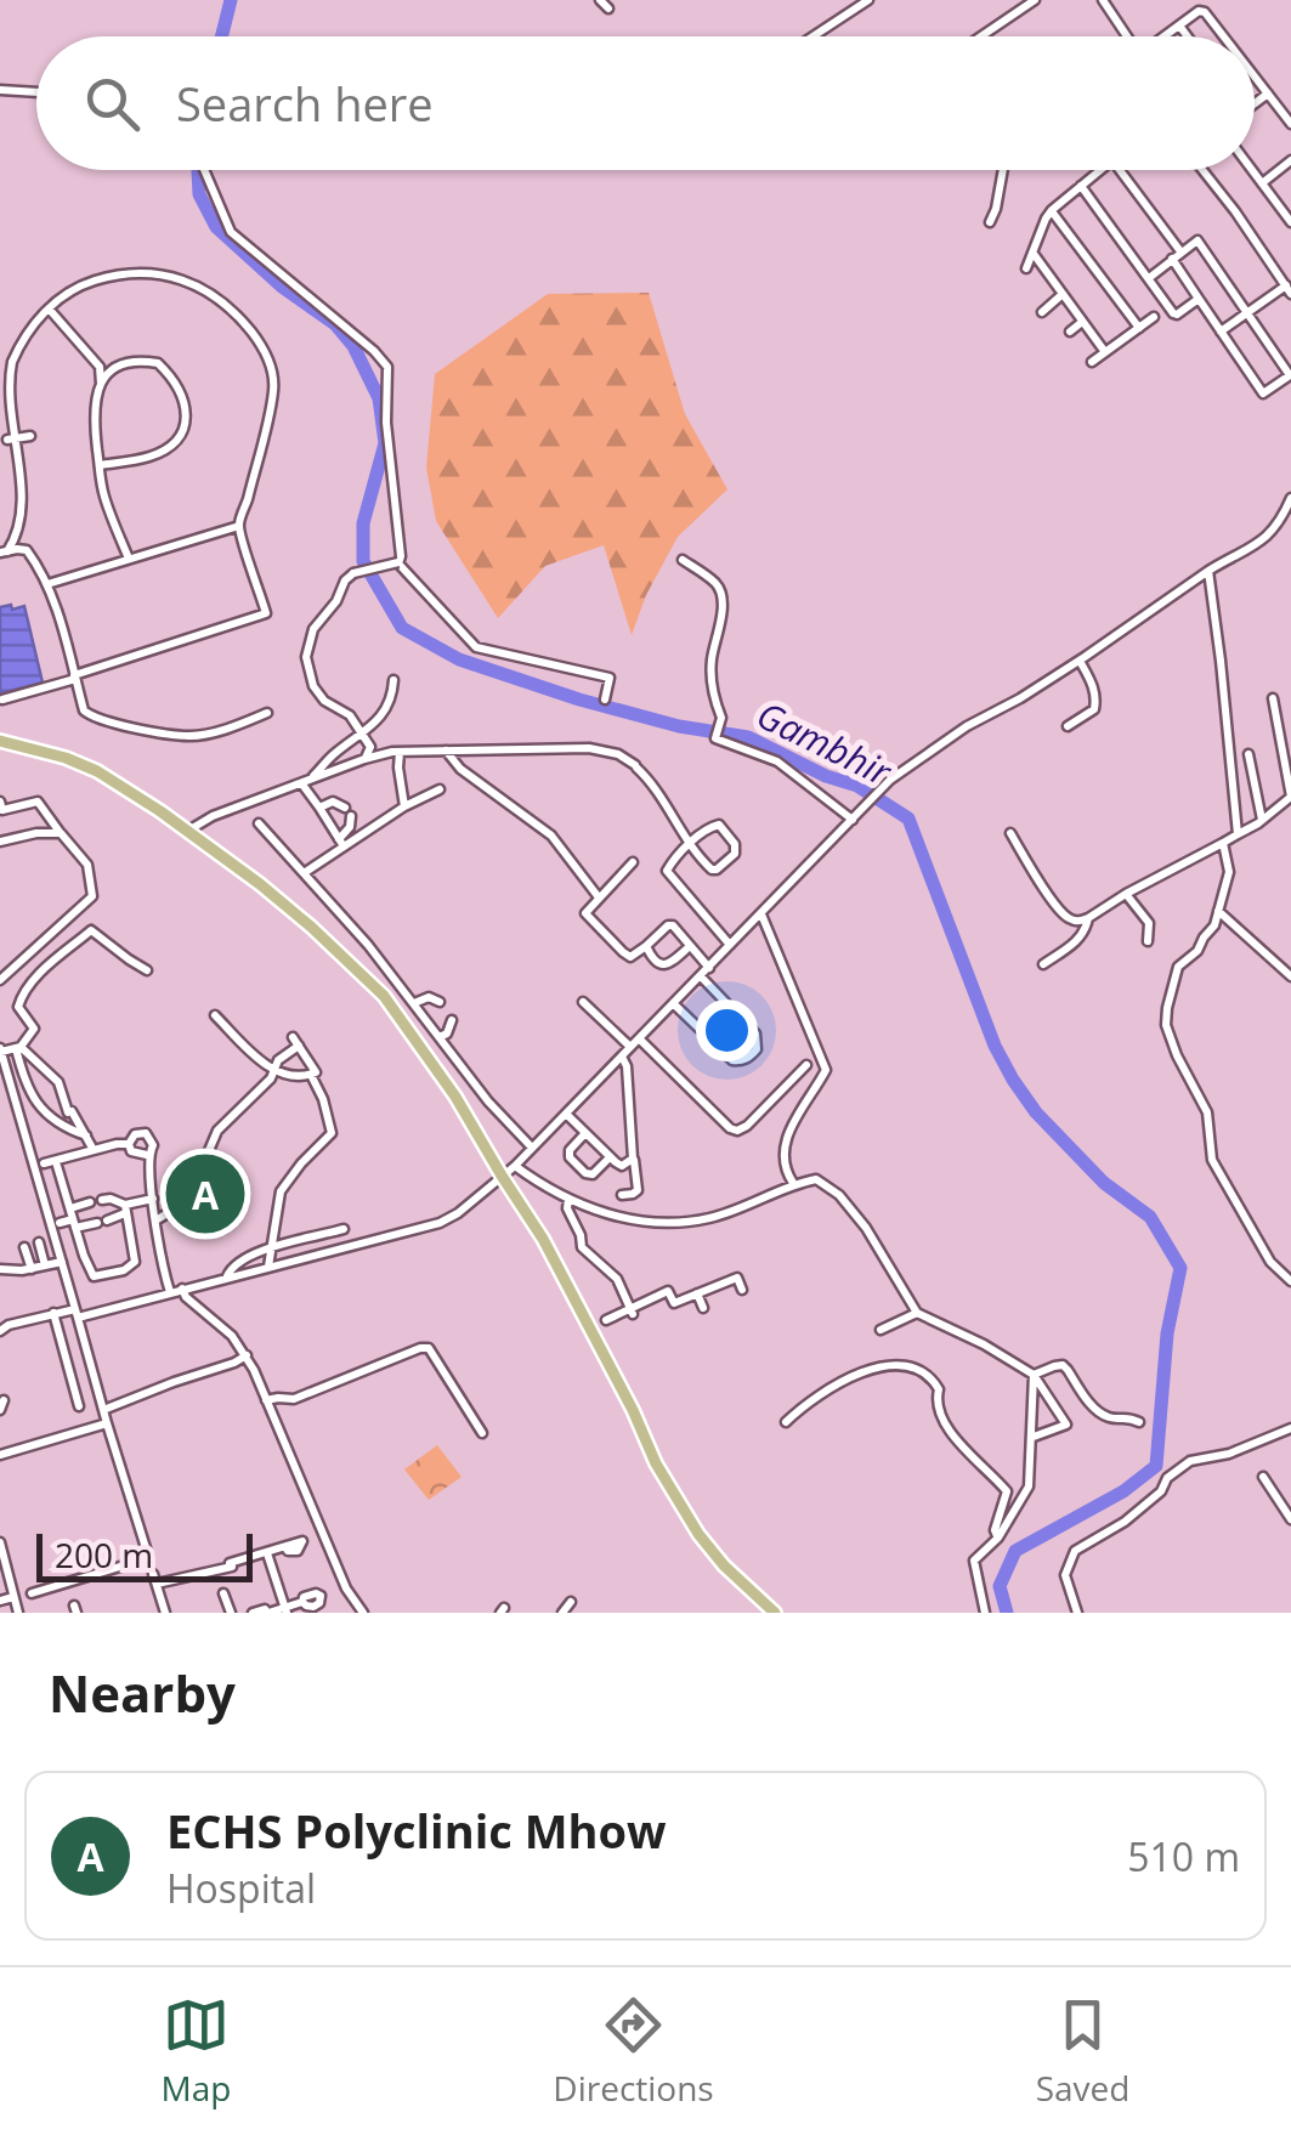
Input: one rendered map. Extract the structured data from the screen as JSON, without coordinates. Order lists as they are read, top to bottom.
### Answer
{
  "water": ["Gambhir"],
  "scale_bar": "200 m",
  "page": {
    "search": "Search here",
    "pins": "A",
    "scale": "200 m",
    "heading": "Nearby",
    "list": [
      {
        "mark": "A",
        "name": "ECHS Polyclinic Mhow",
        "note": "Hospital",
        "value": "510 m"
      }
    ],
    "nav": ["Map", "Directions", "Saved"]
  }
}
